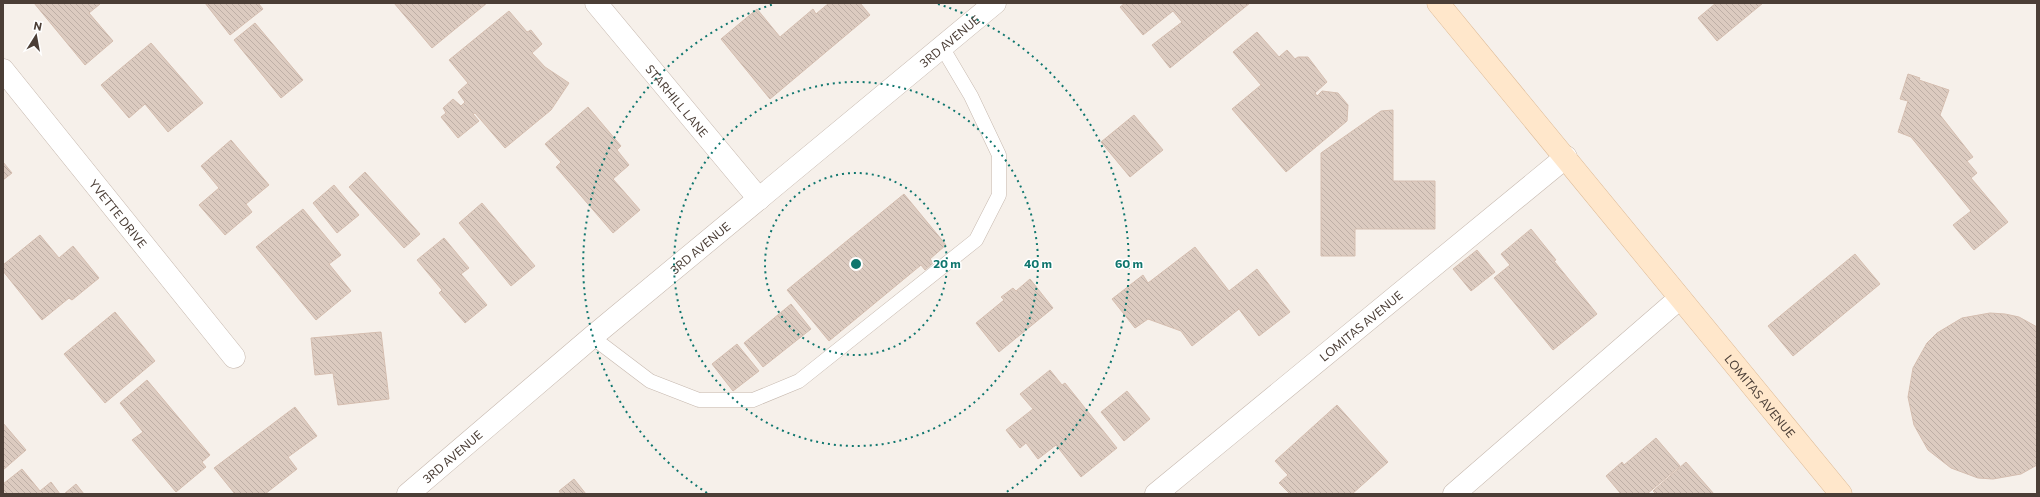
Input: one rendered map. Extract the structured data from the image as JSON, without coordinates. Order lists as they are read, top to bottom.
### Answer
{
  "streets": {
    "street": [
      "3RD AVENUE",
      "STARHILL LANE",
      "YVETTE DRIVE",
      "LOMITAS AVENUE"
    ]
  },
  "crossings": [
    ["3RD AVENUE", "STARHILL LANE"]
  ],
  "north": "top",
  "rings": ["20 m", "40 m", "60 m"]
}
